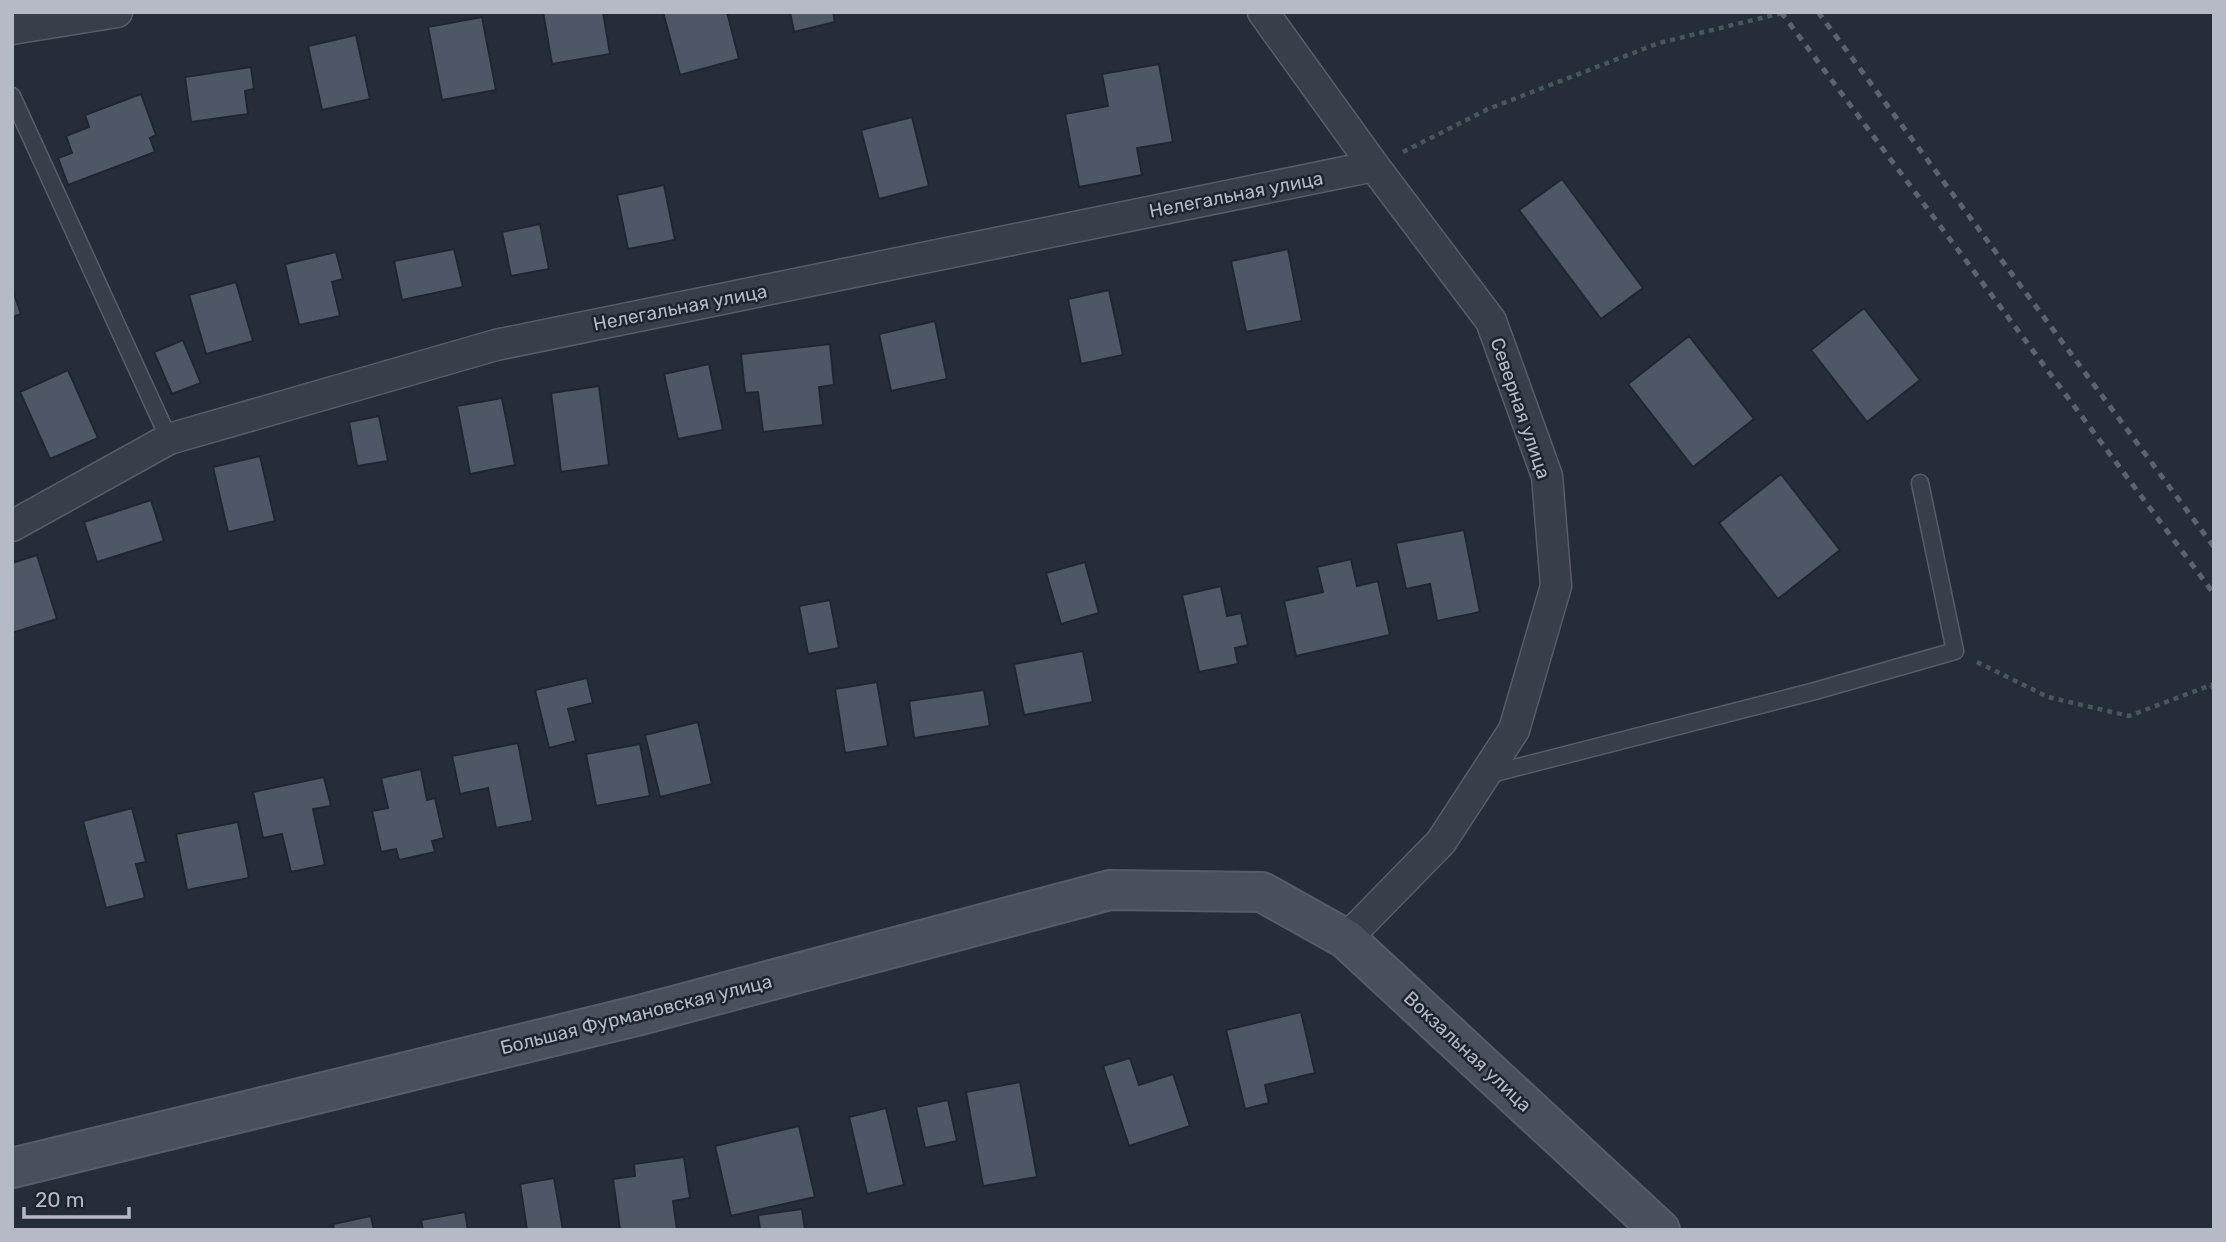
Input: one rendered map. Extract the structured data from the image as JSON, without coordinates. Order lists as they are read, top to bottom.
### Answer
{
  "streets": {
    "main road": ["Большая Фурмановская улица", "Вокзальная улица"],
    "street": ["Нелегальная улица", "Северная улица"]
  },
  "crossings": [
    ["Нелегальная улица", "Северная улица"],
    ["Северная улица", "Вокзальная улица"],
    ["Большая Фурмановская улица", "Вокзальная улица"]
  ],
  "scale_bar": "20 m"
}
